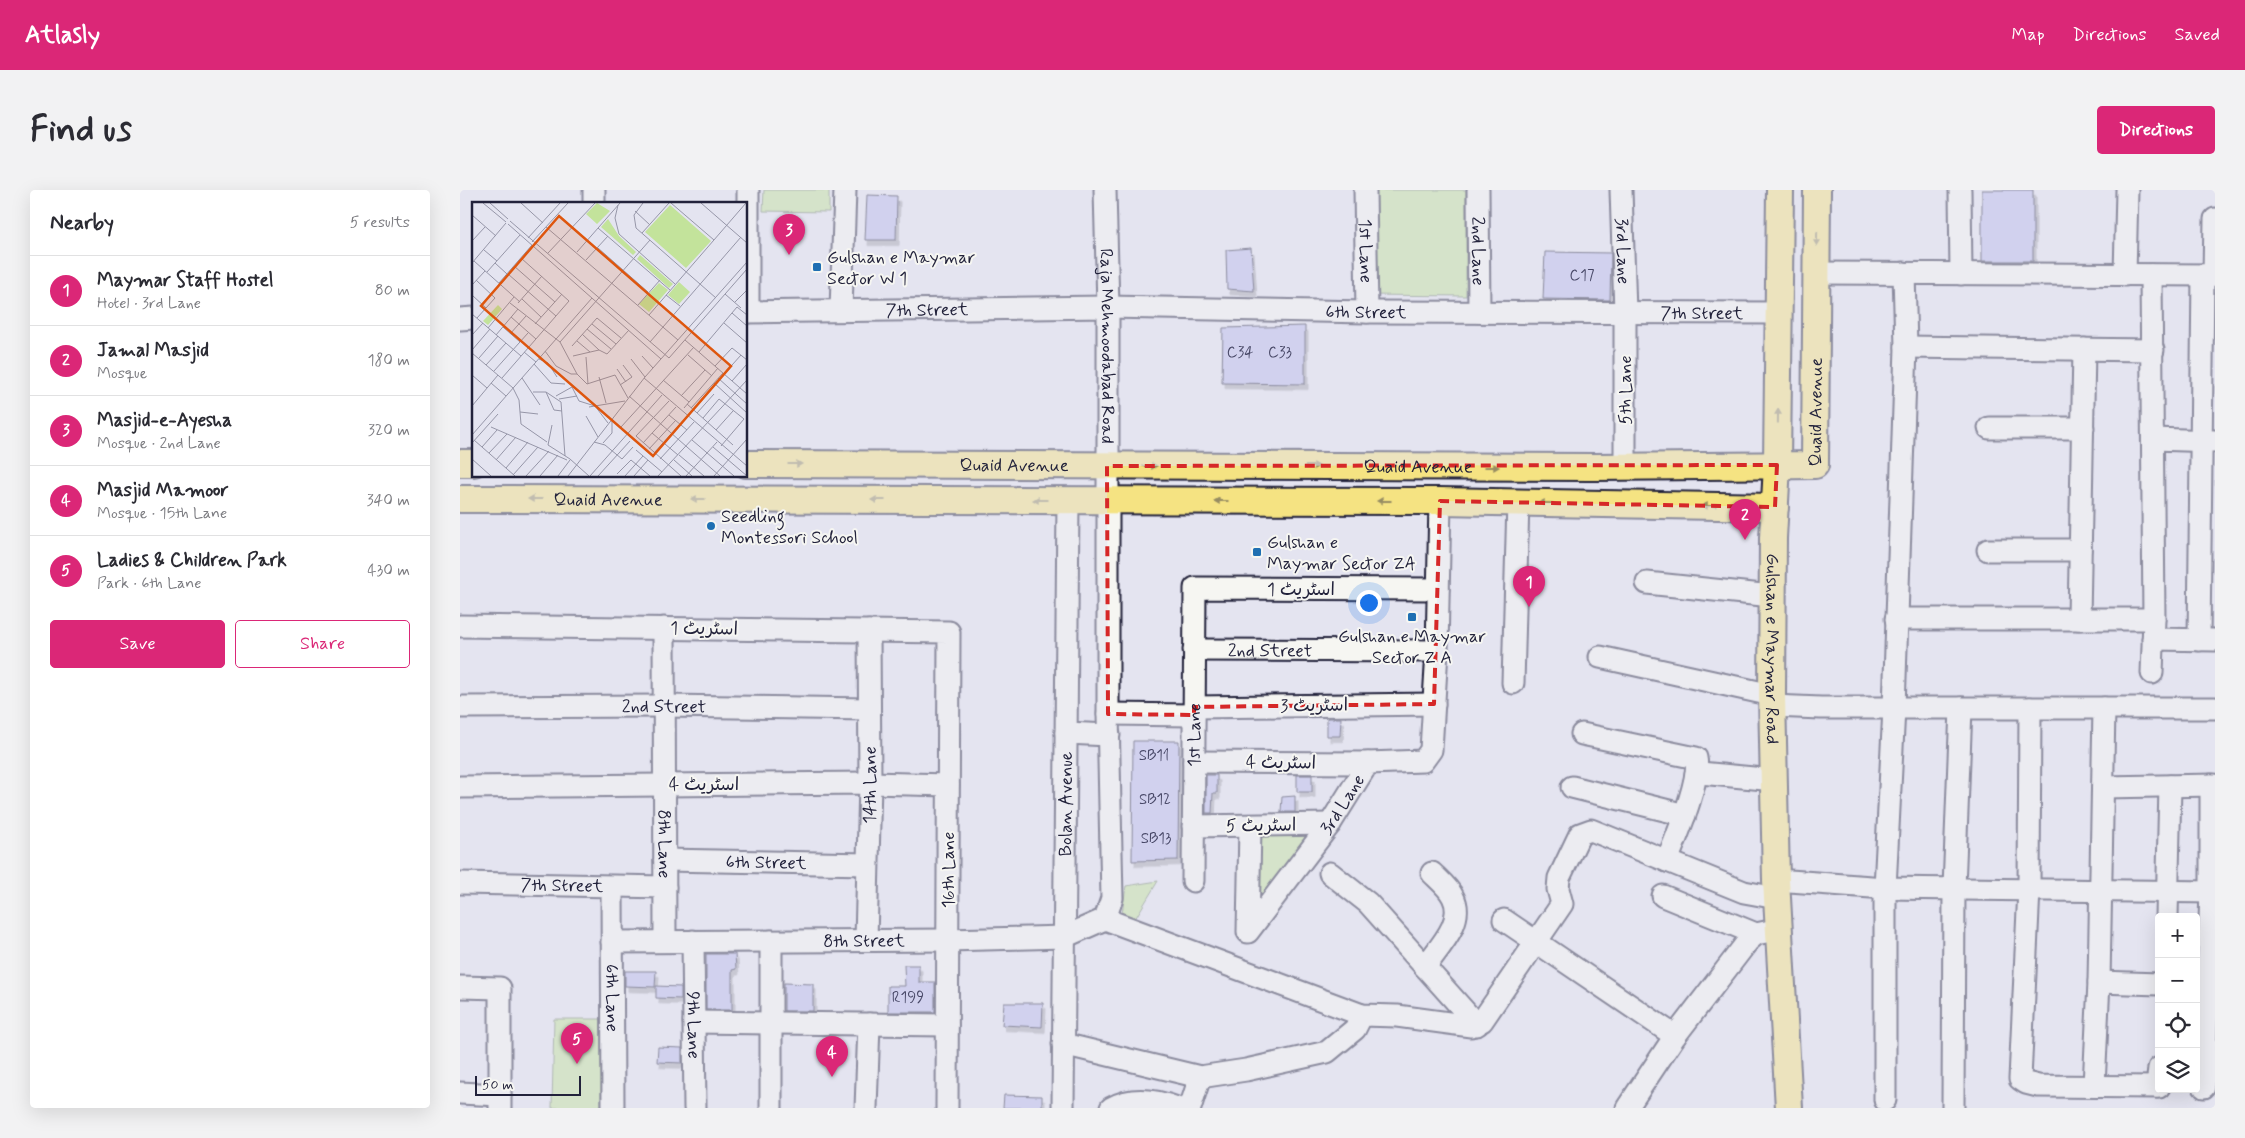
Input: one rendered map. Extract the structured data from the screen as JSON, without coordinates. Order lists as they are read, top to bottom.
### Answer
{
  "streets": {
    "main road": ["Quaid Avenue", "Gulshan e Maymar Road"],
    "street": [
      "1st Lane",
      "2nd Lane",
      "3rd Lane",
      "7th Street",
      "6th Street",
      "Raja Mehmoodabad Road",
      "5th Lane",
      "اسٹریٹ 1",
      "2nd Street",
      "اسٹریٹ 3",
      "اسٹریٹ 4",
      "14th Lane",
      "Bolan Avenue",
      "اسٹریٹ 5",
      "8th Lane",
      "16th Lane",
      "8th Street",
      "6th Lane",
      "9th Lane"
    ]
  },
  "crossings": [
    ["1st Lane", "6th Street"],
    ["1st Lane", "اسٹریٹ 1"],
    ["1st Lane", "2nd Street"],
    ["1st Lane", "اسٹریٹ 3"],
    ["1st Lane", "اسٹریٹ 4"],
    ["1st Lane", "اسٹریٹ 5"],
    ["2nd Lane", "6th Street"],
    ["3rd Lane", "7th Street"],
    ["3rd Lane", "6th Street"],
    ["3rd Lane", "5th Lane"],
    ["3rd Lane", "Quaid Avenue"],
    ["3rd Lane", "اسٹریٹ 1"],
    ["3rd Lane", "2nd Street"],
    ["3rd Lane", "اسٹریٹ 3"],
    ["3rd Lane", "اسٹریٹ 4"],
    ["3rd Lane", "اسٹریٹ 5"],
    ["7th Street", "6th Street"],
    ["7th Street", "Raja Mehmoodabad Road"],
    ["7th Street", "5th Lane"],
    ["7th Street", "Gulshan e Maymar Road"],
    ["7th Street", "8th Lane"],
    ["7th Street", "6th Lane"],
    ["6th Street", "Raja Mehmoodabad Road"],
    ["6th Street", "5th Lane"],
    ["6th Street", "14th Lane"],
    ["6th Street", "8th Lane"],
    ["Raja Mehmoodabad Road", "Quaid Avenue"],
    ["5th Lane", "Quaid Avenue"],
    ["Quaid Avenue", "Gulshan e Maymar Road"],
    ["Quaid Avenue", "Bolan Avenue"],
    ["اسٹریٹ 1", "14th Lane"],
    ["اسٹریٹ 1", "8th Lane"],
    ["اسٹریٹ 1", "16th Lane"],
    ["2nd Street", "14th Lane"],
    ["2nd Street", "8th Lane"],
    ["اسٹریٹ 4", "14th Lane"],
    ["اسٹریٹ 4", "8th Lane"],
    ["اسٹریٹ 4", "16th Lane"],
    ["14th Lane", "8th Street"],
    ["Bolan Avenue", "8th Street"],
    ["8th Lane", "8th Street"],
    ["16th Lane", "8th Street"],
    ["8th Street", "6th Lane"],
    ["8th Street", "9th Lane"]
  ],
  "places": {
    "transit": ["Gulshan e Maymar Sector W 1", "Gulshan e Maymar Sector ZA", "Gulshan e Maymar Sector Z A"],
    "other": ["Seedling Montessori School"]
  },
  "house_numbers": [
    "C17",
    "C34",
    "C33",
    "SB11",
    "SB12",
    "SB13",
    "R199"
  ],
  "scale_bar": "50 m",
  "page": {
    "header": "Atlasly",
    "nav": ["Map", "Directions", "Saved"],
    "buttons": [
      "Directions",
      ["Save", "Share"]
    ],
    "title": "Find us",
    "heading": ["Nearby", "5 results"],
    "pins": [
      "3",
      "2",
      "1",
      "5",
      "4"
    ],
    "list": [
      {
        "mark": "1",
        "name": "Maymar Staff Hostel",
        "note": "Hotel · 3rd Lane",
        "value": "80 m"
      },
      {
        "mark": "2",
        "name": "Jamal Masjid",
        "note": "Mosque",
        "value": "180 m"
      },
      {
        "mark": "3",
        "name": "Masjid-e-Ayesha",
        "note": "Mosque · 2nd Lane",
        "value": "320 m"
      },
      {
        "mark": "4",
        "name": "Masjid Mamoor",
        "note": "Mosque · 15th Lane",
        "value": "340 m"
      },
      {
        "mark": "5",
        "name": "Ladies & Children Park",
        "note": "Park · 6th Lane",
        "value": "430 m"
      }
    ],
    "map_buttons": ["+", "−"],
    "scale": "50 m"
  }
}
